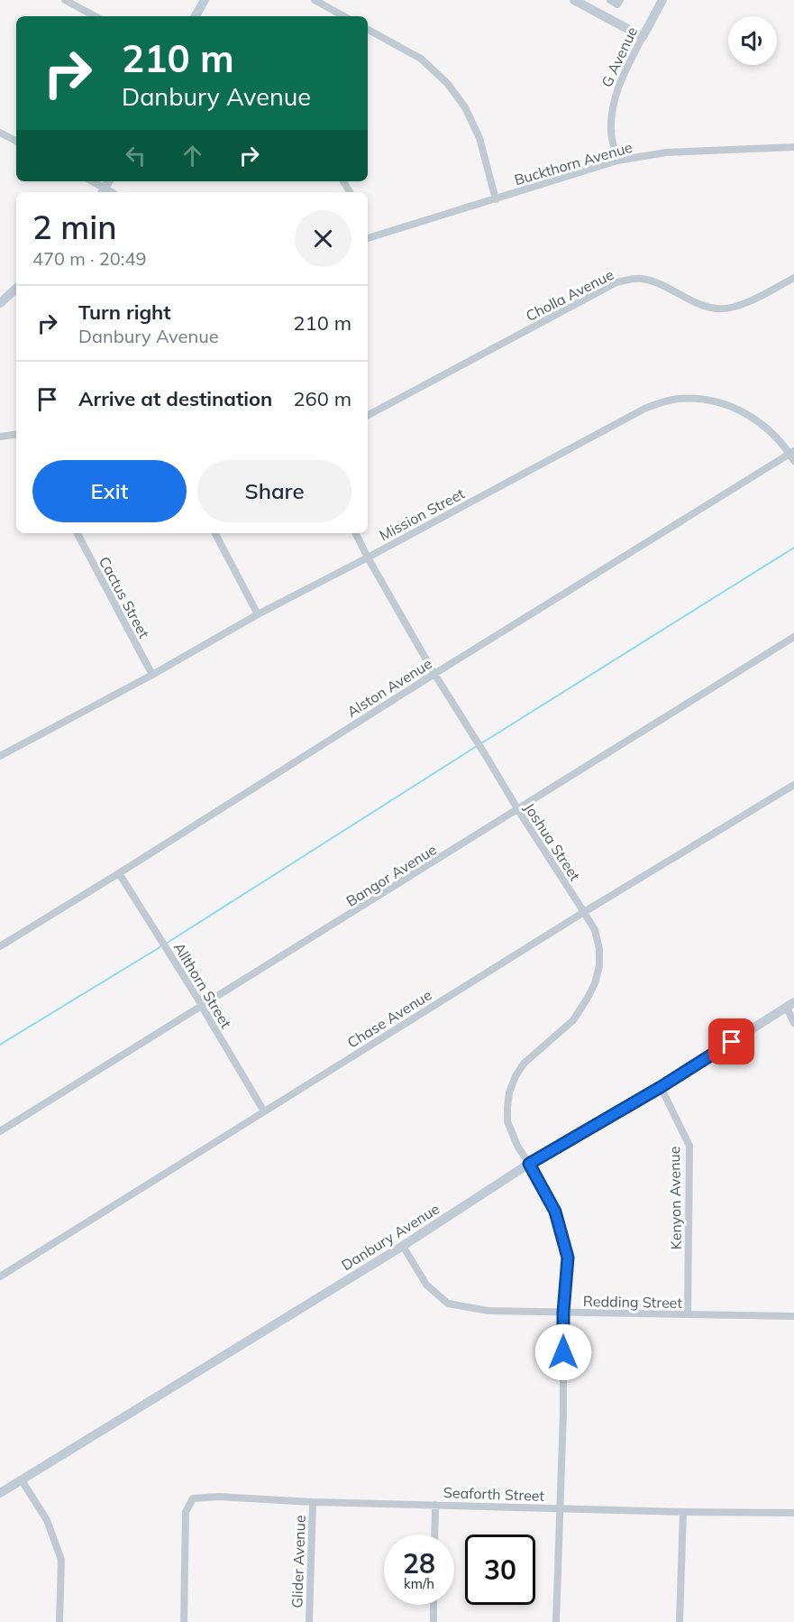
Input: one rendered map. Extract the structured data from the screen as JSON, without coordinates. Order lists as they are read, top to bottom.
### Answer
{
  "streets": {
    "street": [
      "G Avenue",
      "Buckthorn Avenue",
      "Cholla Avenue",
      "Mission Street",
      "Cactus Street",
      "Alston Avenue",
      "Joshua Street",
      "Bangor Avenue",
      "Allthorn Street",
      "Chase Avenue",
      "Kenyon Avenue",
      "Danbury Avenue",
      "Redding Street",
      "Seaforth Street",
      "Glider Avenue"
    ]
  },
  "crossings": [
    ["G Avenue", "Buckthorn Avenue"],
    ["Mission Street", "Cactus Street"],
    ["Mission Street", "Alston Avenue"],
    ["Mission Street", "Joshua Street"],
    ["Alston Avenue", "Joshua Street"],
    ["Alston Avenue", "Allthorn Street"],
    ["Joshua Street", "Bangor Avenue"],
    ["Joshua Street", "Chase Avenue"],
    ["Joshua Street", "Danbury Avenue"],
    ["Joshua Street", "Redding Street"],
    ["Joshua Street", "Seaforth Street"],
    ["Bangor Avenue", "Allthorn Street"],
    ["Allthorn Street", "Chase Avenue"],
    ["Kenyon Avenue", "Danbury Avenue"],
    ["Kenyon Avenue", "Redding Street"],
    ["Danbury Avenue", "Redding Street"],
    ["Seaforth Street", "Glider Avenue"]
  ],
  "page": {
    "turn": ["210 m", "Danbury Avenue"],
    "heading": ["2 min", "470 m · 20:49"],
    "list": [
      {
        "name": "Turn right",
        "note": "Danbury Avenue",
        "value": "210 m"
      },
      {
        "name": "Arrive at destination",
        "value": "260 m"
      }
    ],
    "buttons": ["Exit", "Share"],
    "speed": "28 km/h",
    "limit": "30"
  }
}
